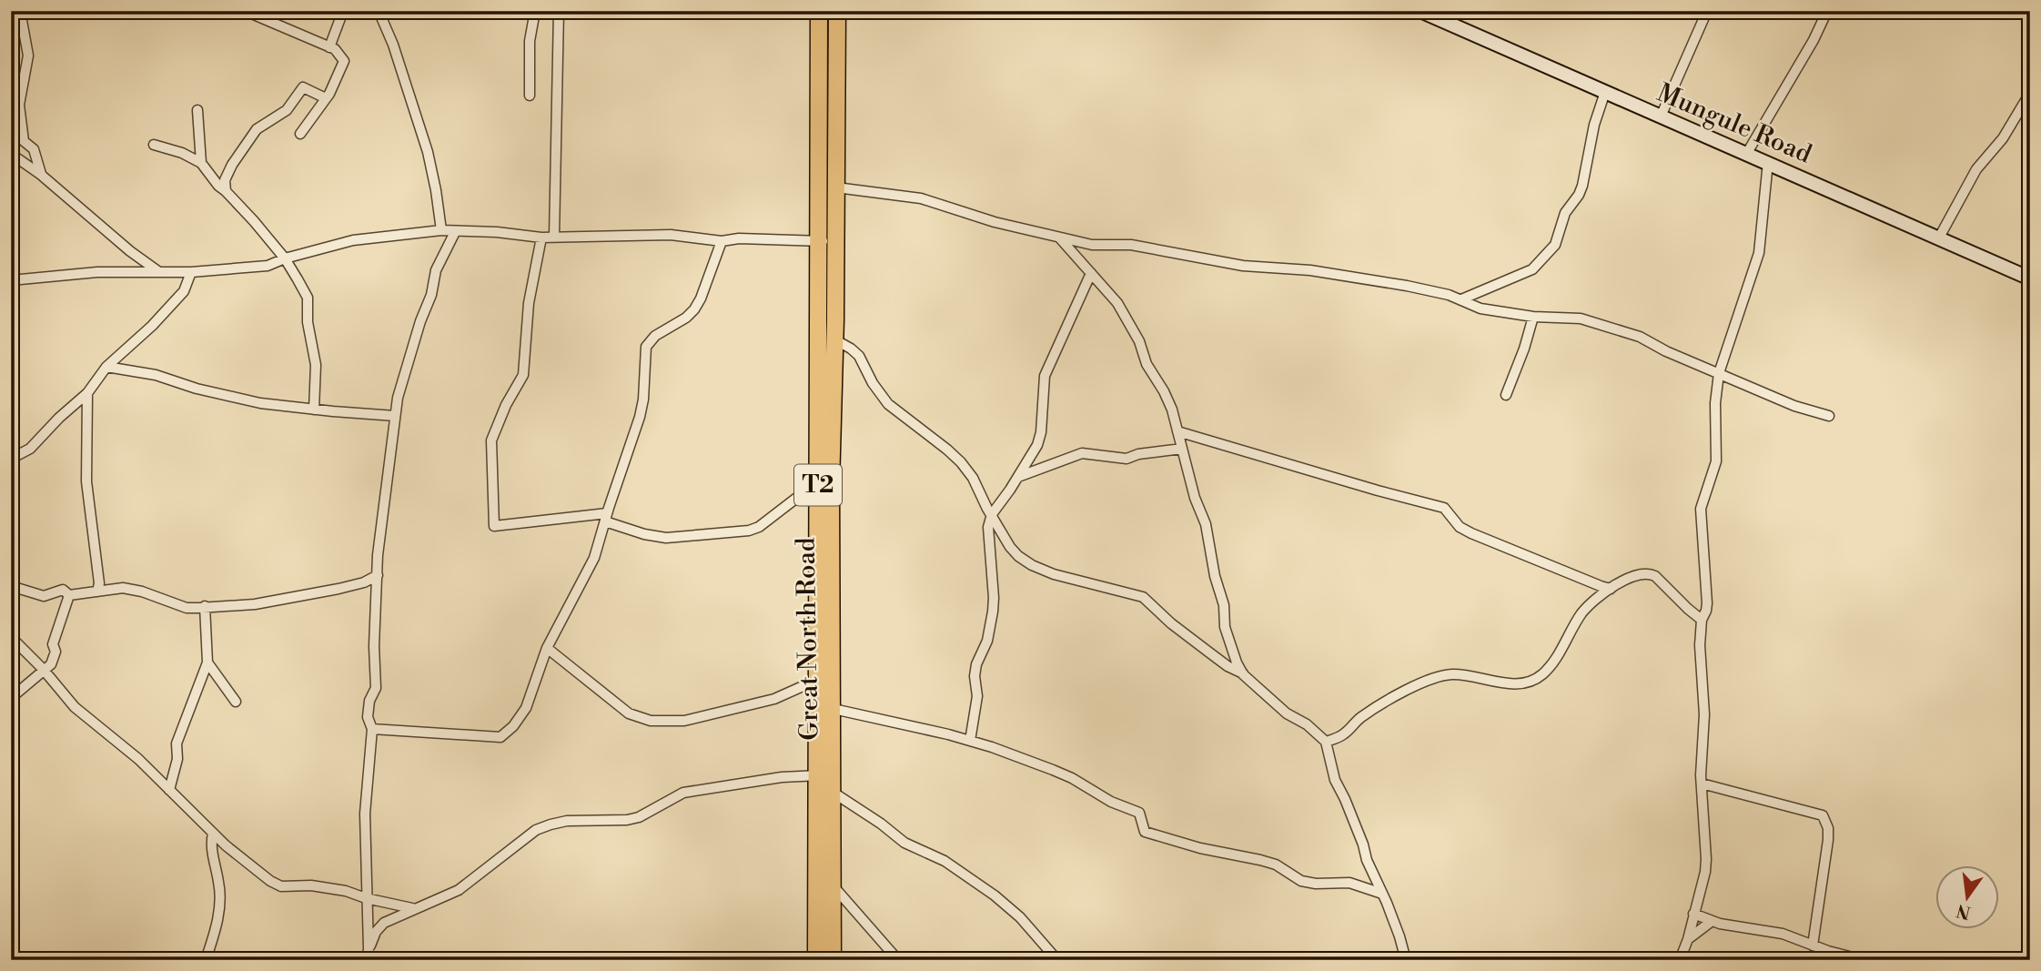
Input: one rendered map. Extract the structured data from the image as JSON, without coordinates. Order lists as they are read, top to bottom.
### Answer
{
  "streets": {
    "highway": ["T2", "Great North Road"],
    "street": ["Mungule Road"]
  },
  "north": "bottom"
}
